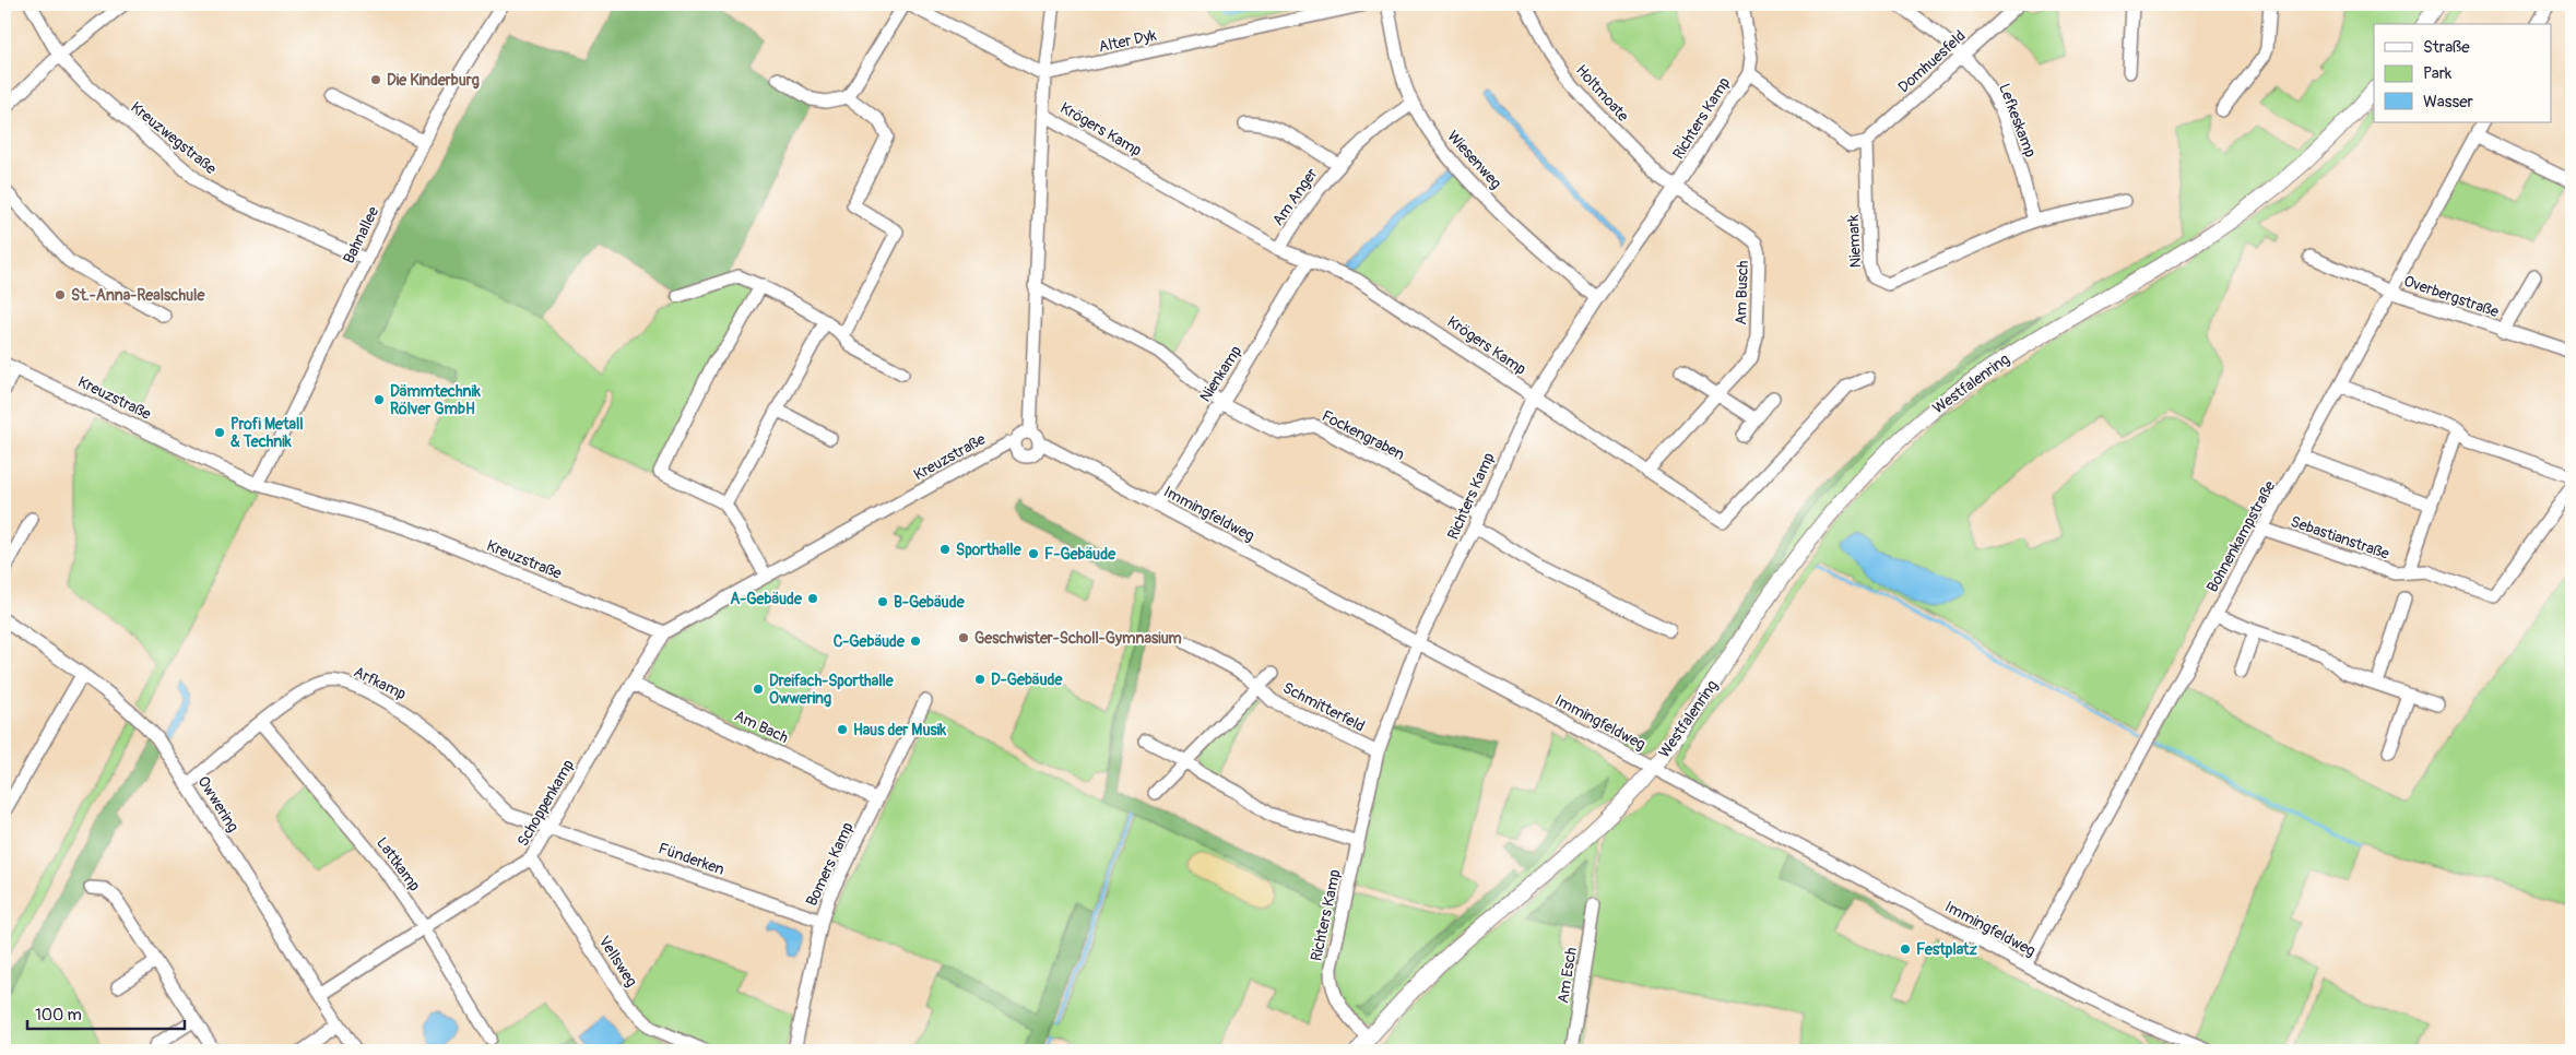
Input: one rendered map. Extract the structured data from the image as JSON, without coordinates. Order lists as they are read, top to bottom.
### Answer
{
  "streets": {
    "street": [
      "Alter Dyk",
      "Domhuesfeld",
      "Holtmoate",
      "Richters Kamp",
      "Lefkeskamp",
      "Krögers Kamp",
      "Kreuzwegstraße",
      "Wiesenweg",
      "Am Anger",
      "Bahnallee",
      "Niemark",
      "Am Busch",
      "Overbergstraße",
      "Nienkamp",
      "Westfalenring",
      "Kreuzstraße",
      "Fockengraben",
      "Immingfeldweg",
      "Bohnenkampstraße",
      "Sebastianstraße",
      "Arfkamp",
      "Schmitterfeld",
      "Am Bach",
      "Schoppenkamp",
      "Owwering",
      "Fünderken",
      "Lattkamp",
      "Bomers Kamp",
      "Vellsweg",
      "Am Esch"
    ]
  },
  "crossings": [
    ["Domhuesfeld", "Lefkeskamp"],
    ["Domhuesfeld", "Niemark"],
    ["Holtmoate", "Richters Kamp"],
    ["Holtmoate", "Am Busch"],
    ["Richters Kamp", "Krögers Kamp"],
    ["Richters Kamp", "Wiesenweg"],
    ["Richters Kamp", "Am Busch"],
    ["Richters Kamp", "Westfalenring"],
    ["Richters Kamp", "Fockengraben"],
    ["Richters Kamp", "Immingfeldweg"],
    ["Richters Kamp", "Schmitterfeld"],
    ["Lefkeskamp", "Niemark"],
    ["Krögers Kamp", "Am Anger"],
    ["Krögers Kamp", "Am Busch"],
    ["Krögers Kamp", "Nienkamp"],
    ["Kreuzwegstraße", "Bahnallee"],
    ["Wiesenweg", "Am Anger"],
    ["Bahnallee", "Kreuzstraße"],
    ["Overbergstraße", "Bohnenkampstraße"],
    ["Nienkamp", "Fockengraben"],
    ["Nienkamp", "Immingfeldweg"],
    ["Westfalenring", "Immingfeldweg"],
    ["Kreuzstraße", "Immingfeldweg"],
    ["Kreuzstraße", "Schoppenkamp"],
    ["Immingfeldweg", "Bohnenkampstraße"],
    ["Bohnenkampstraße", "Sebastianstraße"],
    ["Arfkamp", "Schoppenkamp"],
    ["Arfkamp", "Owwering"],
    ["Arfkamp", "Fünderken"],
    ["Arfkamp", "Lattkamp"],
    ["Am Bach", "Schoppenkamp"],
    ["Am Bach", "Bomers Kamp"],
    ["Schoppenkamp", "Owwering"],
    ["Schoppenkamp", "Fünderken"],
    ["Schoppenkamp", "Lattkamp"],
    ["Schoppenkamp", "Vellsweg"],
    ["Fünderken", "Bomers Kamp"]
  ],
  "places": [
    "Die Kinderburg",
    "St.-Anna-Realschule",
    "Dämmtechnik Rölver GmbH",
    "Profi Metall & Technik",
    "Sporthalle",
    "F-Gebäude",
    "A-Gebäude",
    "B-Gebäude",
    "Geschwister-Scholl-Gymnasium",
    "C-Gebäude",
    "D-Gebäude",
    "Dreifach-Sporthalle Owwering",
    "Haus der Musik",
    "Festplatz"
  ],
  "legend": ["Straße", "Park", "Wasser"],
  "scale_bar": "100 m"
}
